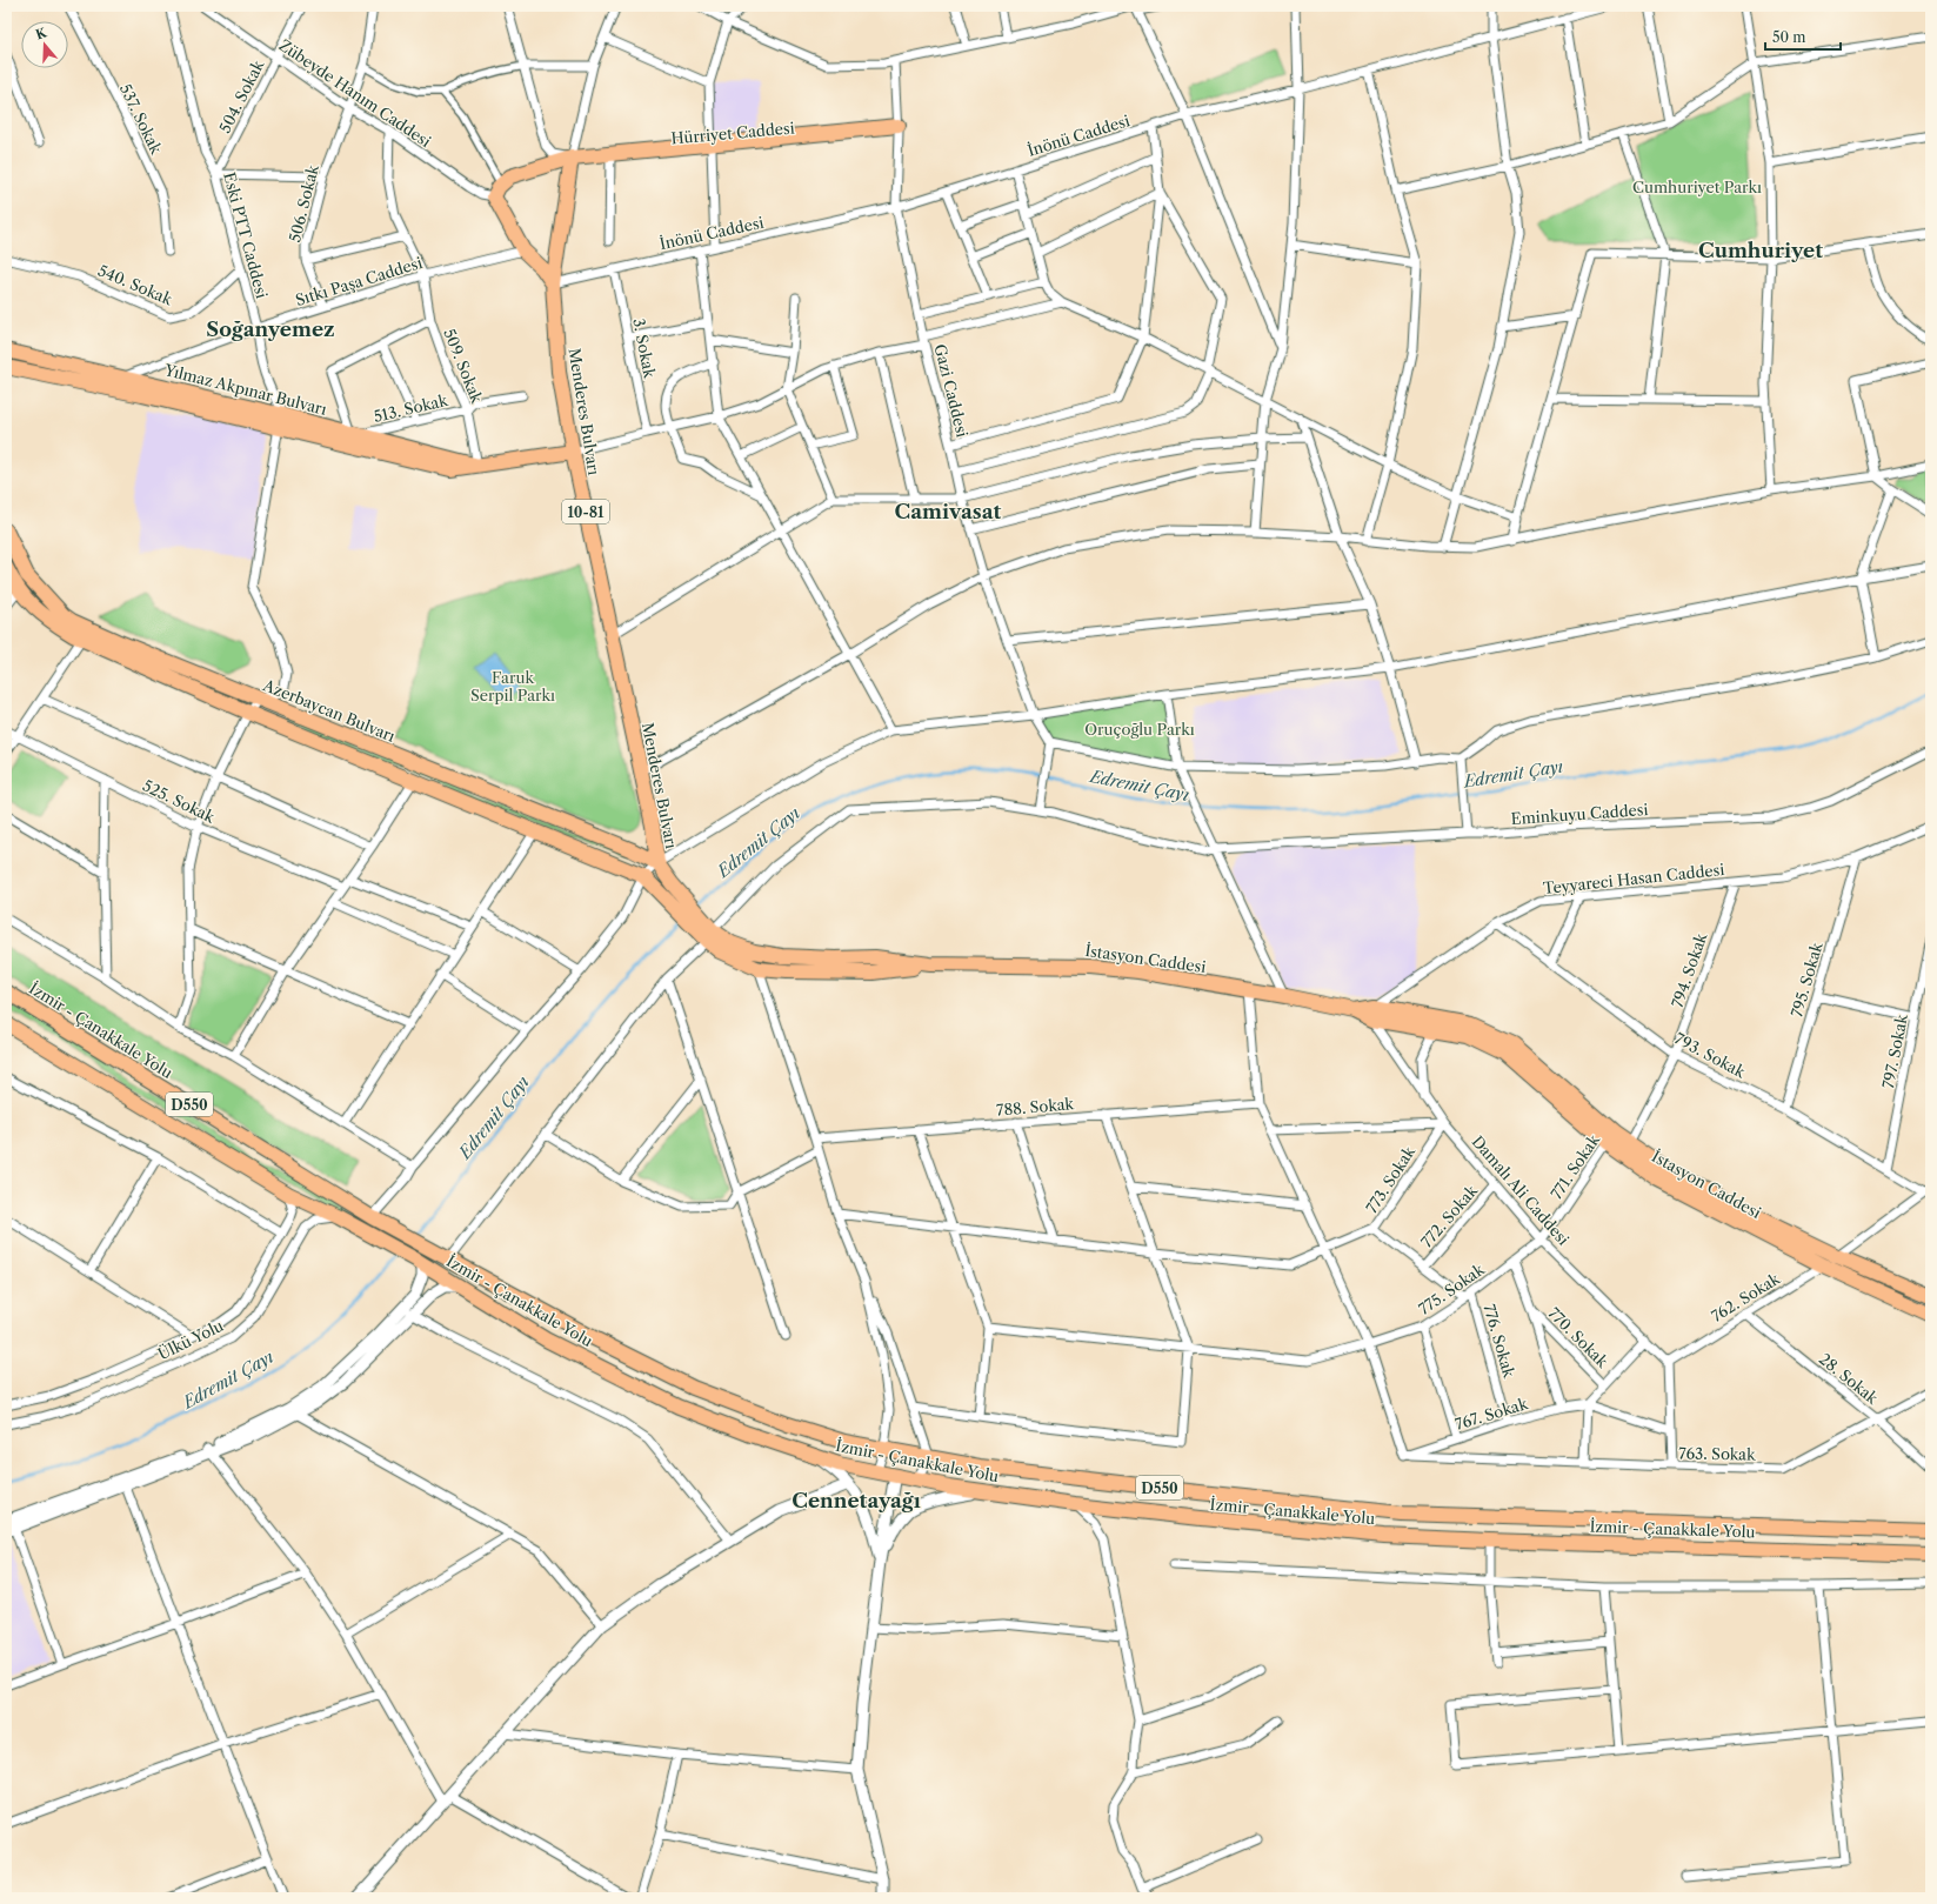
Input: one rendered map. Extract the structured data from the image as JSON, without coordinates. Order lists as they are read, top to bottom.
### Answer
{
  "streets": {
    "main road": [
      "Hürriyet Caddesi",
      "Yılmaz Akpınar Bulvarı",
      "Menderes Bulvarı",
      "10-81",
      "Azerbaycan Bulvarı",
      "İstasyon Caddesi",
      "İzmir - Çanakkale Yolu",
      "D550"
    ],
    "street": [
      "Zübeyde Hanım Caddesi",
      "504. Sokak",
      "537. Sokak",
      "İnönü Caddesi",
      "506. Sokak",
      "Eski PTT Caddesi",
      "Sıtkı Paşa Caddesi",
      "540. Sokak",
      "3. Sokak",
      "509. Sokak",
      "Gazi Caddesi",
      "513. Sokak",
      "525. Sokak",
      "Eminkuyu Caddesi",
      "Teyyareci Hasan Caddesi",
      "794. Sokak",
      "795. Sokak",
      "797. Sokak",
      "793. Sokak",
      "788. Sokak",
      "771. Sokak",
      "773. Sokak",
      "Damalı Ali Caddesi",
      "772. Sokak",
      "775. Sokak",
      "762. Sokak",
      "770. Sokak",
      "Ülkü Yolu",
      "776. Sokak",
      "28. Sokak",
      "767. Sokak",
      "763. Sokak"
    ]
  },
  "crossings": [
    ["Zübeyde Hanım Caddesi", "504. Sokak"],
    ["Zübeyde Hanım Caddesi", "Hürriyet Caddesi"],
    ["Zübeyde Hanım Caddesi", "506. Sokak"],
    ["Zübeyde Hanım Caddesi", "509. Sokak"],
    ["504. Sokak", "Eski PTT Caddesi"],
    ["Hürriyet Caddesi", "Gazi Caddesi"],
    ["Hürriyet Caddesi", "Menderes Bulvarı"],
    ["Hürriyet Caddesi", "10-81"],
    ["İnönü Caddesi", "3. Sokak"],
    ["İnönü Caddesi", "Gazi Caddesi"],
    ["İnönü Caddesi", "Menderes Bulvarı"],
    ["506. Sokak", "Sıtkı Paşa Caddesi"],
    ["Eski PTT Caddesi", "Sıtkı Paşa Caddesi"],
    ["Eski PTT Caddesi", "540. Sokak"],
    ["Eski PTT Caddesi", "Yılmaz Akpınar Bulvarı"],
    ["Sıtkı Paşa Caddesi", "509. Sokak"],
    ["Sıtkı Paşa Caddesi", "Yılmaz Akpınar Bulvarı"],
    ["509. Sokak", "Yılmaz Akpınar Bulvarı"],
    ["509. Sokak", "513. Sokak"],
    ["Yılmaz Akpınar Bulvarı", "513. Sokak"],
    ["Yılmaz Akpınar Bulvarı", "Menderes Bulvarı"],
    ["Menderes Bulvarı", "10-81"],
    ["Menderes Bulvarı", "Azerbaycan Bulvarı"],
    ["Azerbaycan Bulvarı", "Eminkuyu Caddesi"],
    ["Azerbaycan Bulvarı", "İstasyon Caddesi"],
    ["Eminkuyu Caddesi", "İstasyon Caddesi"],
    ["Eminkuyu Caddesi", "İzmir - Çanakkale Yolu"],
    ["Teyyareci Hasan Caddesi", "İstasyon Caddesi"],
    ["Teyyareci Hasan Caddesi", "794. Sokak"],
    ["Teyyareci Hasan Caddesi", "795. Sokak"],
    ["Teyyareci Hasan Caddesi", "793. Sokak"],
    ["Teyyareci Hasan Caddesi", "Damalı Ali Caddesi"],
    ["İstasyon Caddesi", "794. Sokak"],
    ["İstasyon Caddesi", "771. Sokak"],
    ["İstasyon Caddesi", "Damalı Ali Caddesi"],
    ["İstasyon Caddesi", "762. Sokak"],
    ["794. Sokak", "793. Sokak"],
    ["795. Sokak", "793. Sokak"],
    ["İzmir - Çanakkale Yolu", "Ülkü Yolu"],
    ["797. Sokak", "793. Sokak"],
    ["793. Sokak", "762. Sokak"],
    ["771. Sokak", "Damalı Ali Caddesi"],
    ["771. Sokak", "775. Sokak"],
    ["773. Sokak", "Damalı Ali Caddesi"],
    ["Damalı Ali Caddesi", "772. Sokak"],
    ["Damalı Ali Caddesi", "775. Sokak"],
    ["Damalı Ali Caddesi", "762. Sokak"],
    ["Damalı Ali Caddesi", "763. Sokak"],
    ["775. Sokak", "770. Sokak"],
    ["775. Sokak", "776. Sokak"],
    ["762. Sokak", "28. Sokak"],
    ["762. Sokak", "763. Sokak"],
    ["770. Sokak", "767. Sokak"],
    ["776. Sokak", "767. Sokak"],
    ["28. Sokak", "763. Sokak"],
    ["767. Sokak", "763. Sokak"]
  ],
  "districts": [
    "Cumhuriyet",
    "Soğanyemez",
    "Camivasat",
    "Cennetayağı"
  ],
  "water": ["Edremit Çayı"],
  "parks": ["Cumhuriyet Parkı", "Faruk Serpil Parkı", "Oruçoğlu Parkı"],
  "scale_bar": "50 m",
  "north": "top"
}
